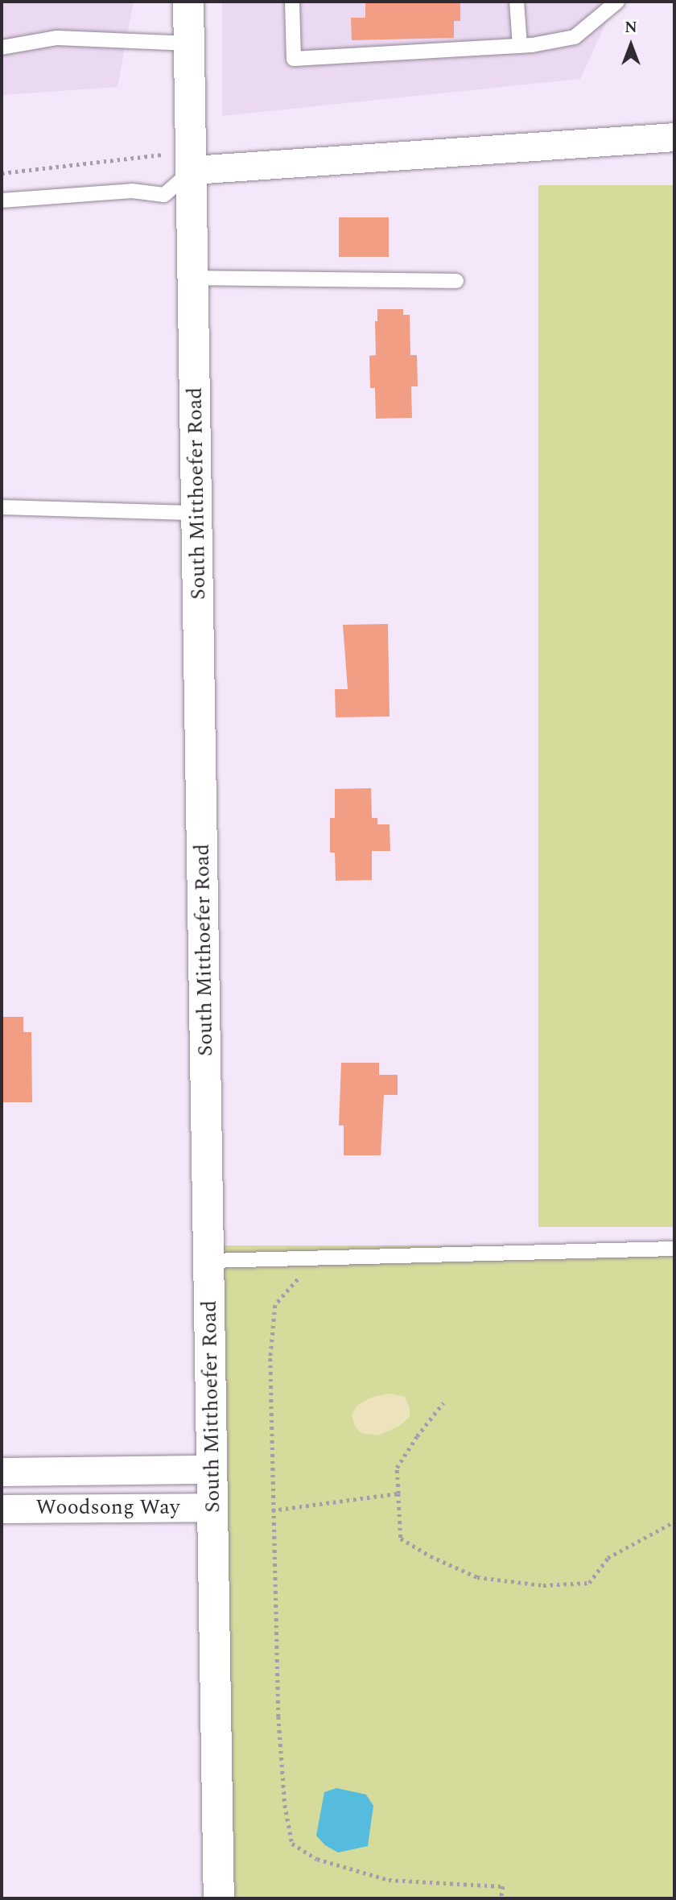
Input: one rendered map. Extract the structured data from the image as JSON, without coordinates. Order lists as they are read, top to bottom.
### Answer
{
  "streets": {
    "main road": ["South Mitthoefer Road"],
    "street": ["Woodsong Way"]
  },
  "crossings": [
    ["South Mitthoefer Road", "Woodsong Way"]
  ],
  "north": "top"
}
